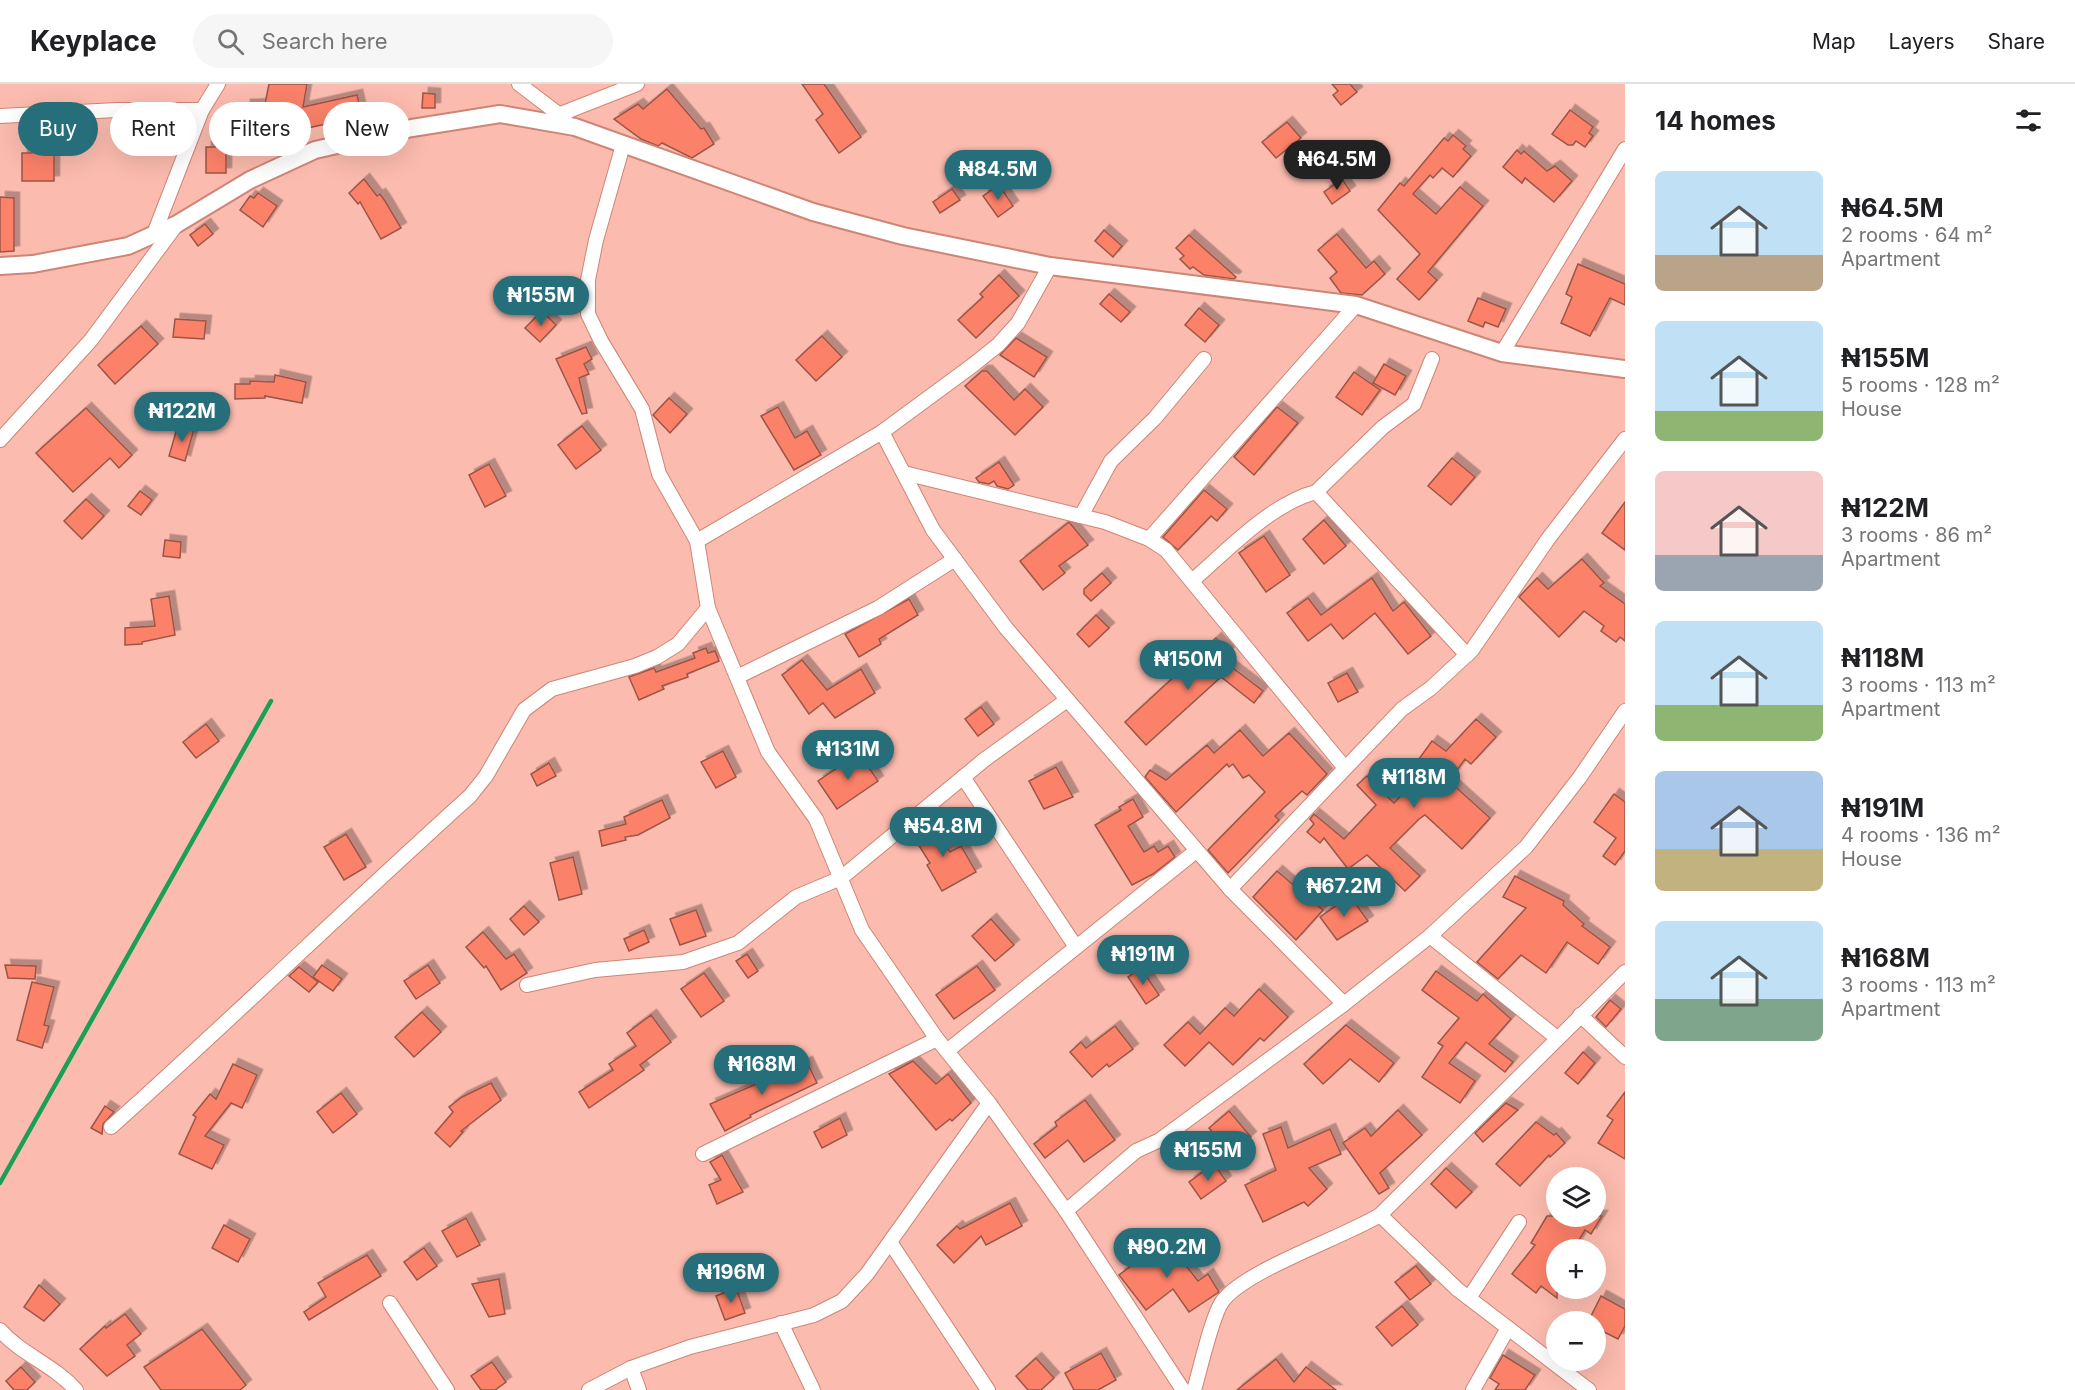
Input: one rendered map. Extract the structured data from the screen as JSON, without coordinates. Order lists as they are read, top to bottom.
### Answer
{
  "page": {
    "header": "Keyplace",
    "search": "Search here",
    "nav": ["Map", "Layers", "Share"],
    "heading": "14 homes",
    "chip": [
      "Buy",
      "Rent",
      "Filters",
      "New"
    ],
    "price": [
      "₦64.5M",
      "₦84.5M",
      "₦155M",
      "₦122M",
      "₦150M",
      "₦131M",
      "₦118M",
      "₦54.8M",
      "₦67.2M",
      "₦191M",
      "₦168M",
      "₦155M",
      "₦90.2M",
      "₦196M"
    ],
    "list": [
      {
        "name": "₦64.5M",
        "note": "2 rooms · 64 m² · Apartment"
      },
      {
        "name": "₦155M",
        "note": "5 rooms · 128 m² · House"
      },
      {
        "name": "₦122M",
        "note": "3 rooms · 86 m² · Apartment"
      },
      {
        "name": "₦118M",
        "note": "3 rooms · 113 m² · Apartment"
      },
      {
        "name": "₦191M",
        "note": "4 rooms · 136 m² · House"
      },
      {
        "name": "₦168M",
        "note": "3 rooms · 113 m² · Apartment"
      }
    ],
    "map_buttons": ["+", "−"]
  }
}
